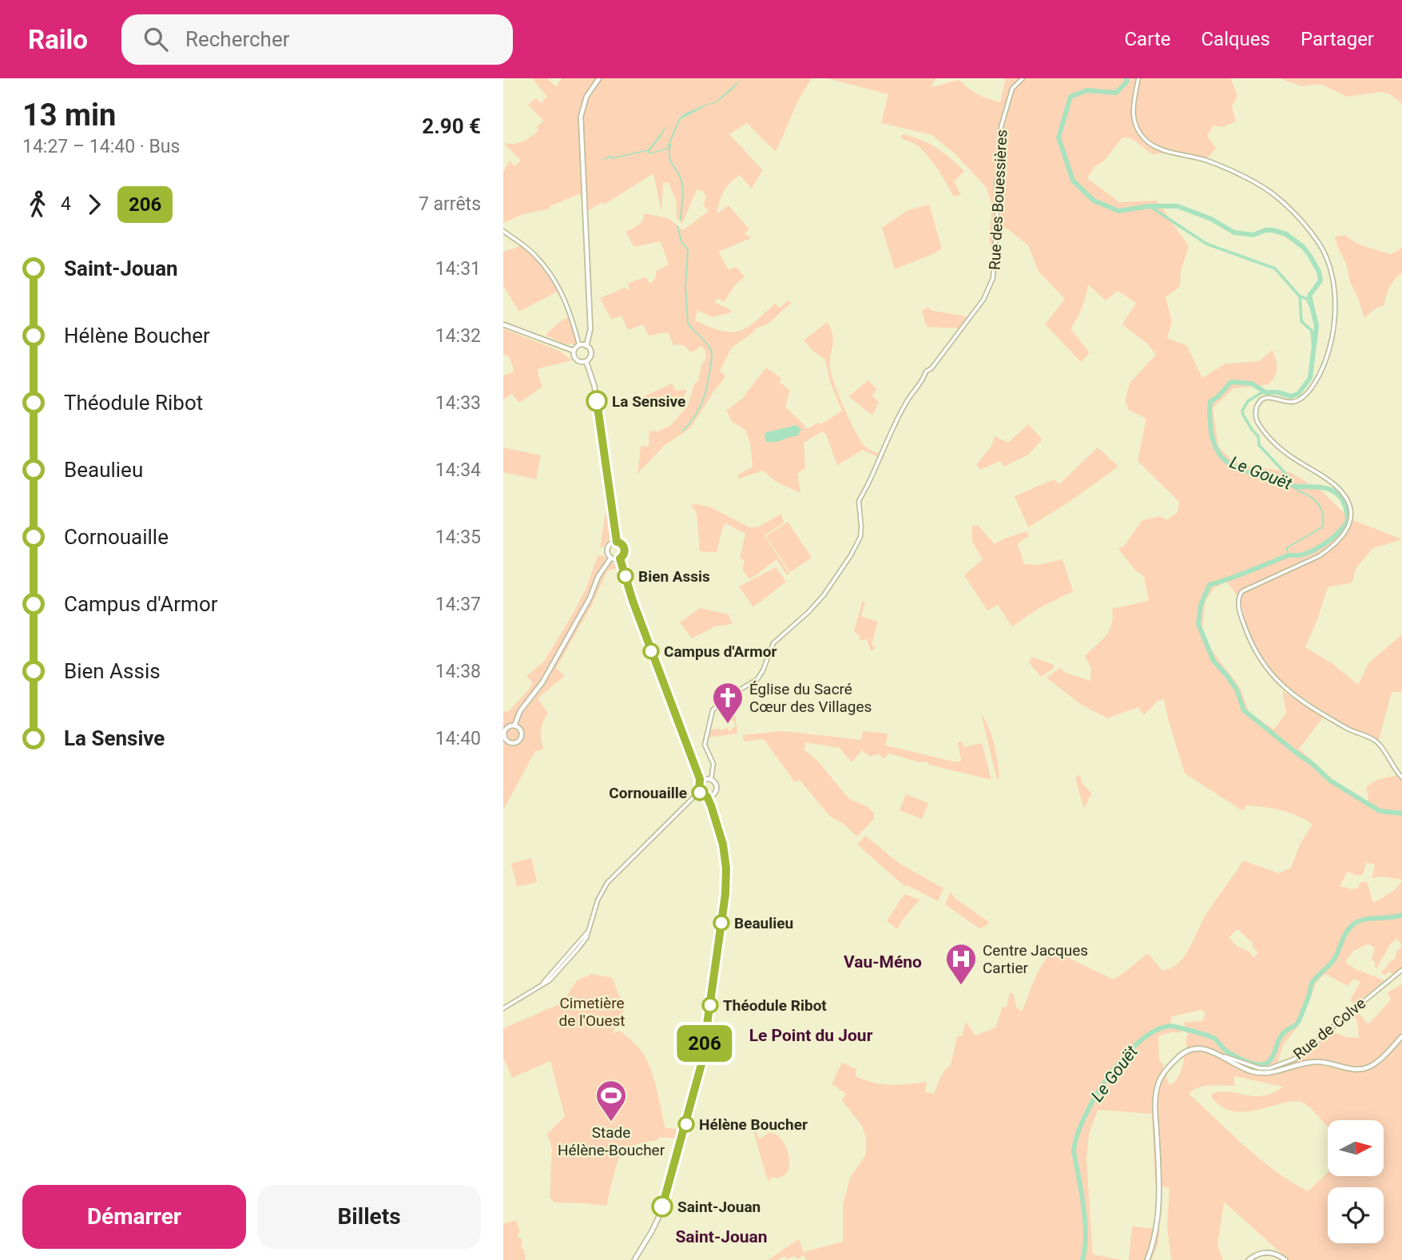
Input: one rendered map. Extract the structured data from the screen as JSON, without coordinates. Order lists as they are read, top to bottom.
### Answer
{
  "streets": {
    "street": ["Rue des Bouessières", "Rue de Colve"]
  },
  "districts": ["Vau-Méno", "Le Point du Jour", "Saint-Jouan"],
  "water": ["Le Gouët"],
  "parks": ["Cimetière de l'Ouest"],
  "places": {
    "other": [
      "La Sensive",
      "Bien Assis",
      "Campus d'Armor",
      "Cornouaille",
      "Beaulieu",
      "Théodule Ribot",
      "Hélène Boucher",
      "Saint-Jouan"
    ],
    "church": ["Église du Sacré Cœur des Villages"],
    "hospital": ["Centre Jacques Cartier"],
    "sports": ["Stade Hélène-Boucher"]
  },
  "lines": ["bus line 206"],
  "north": "right",
  "page": {
    "header": "Railo",
    "search": "Rechercher",
    "nav": ["Carte", "Calques", "Partager"],
    "heading": ["13 min", "14:27 – 14:40 · Bus", "2.90 €"],
    "on_map": "206",
    "legs": ["4", "206", "7 arrêts"],
    "list": [
      {
        "name": "Saint-Jouan",
        "value": "14:31"
      },
      {
        "name": "Hélène Boucher",
        "value": "14:32"
      },
      {
        "name": "Théodule Ribot",
        "value": "14:33"
      },
      {
        "name": "Beaulieu",
        "value": "14:34"
      },
      {
        "name": "Cornouaille",
        "value": "14:35"
      },
      {
        "name": "Campus d'Armor",
        "value": "14:37"
      },
      {
        "name": "Bien Assis",
        "value": "14:38"
      },
      {
        "name": "La Sensive",
        "value": "14:40"
      }
    ],
    "buttons": ["Démarrer", "Billets"]
  }
}
